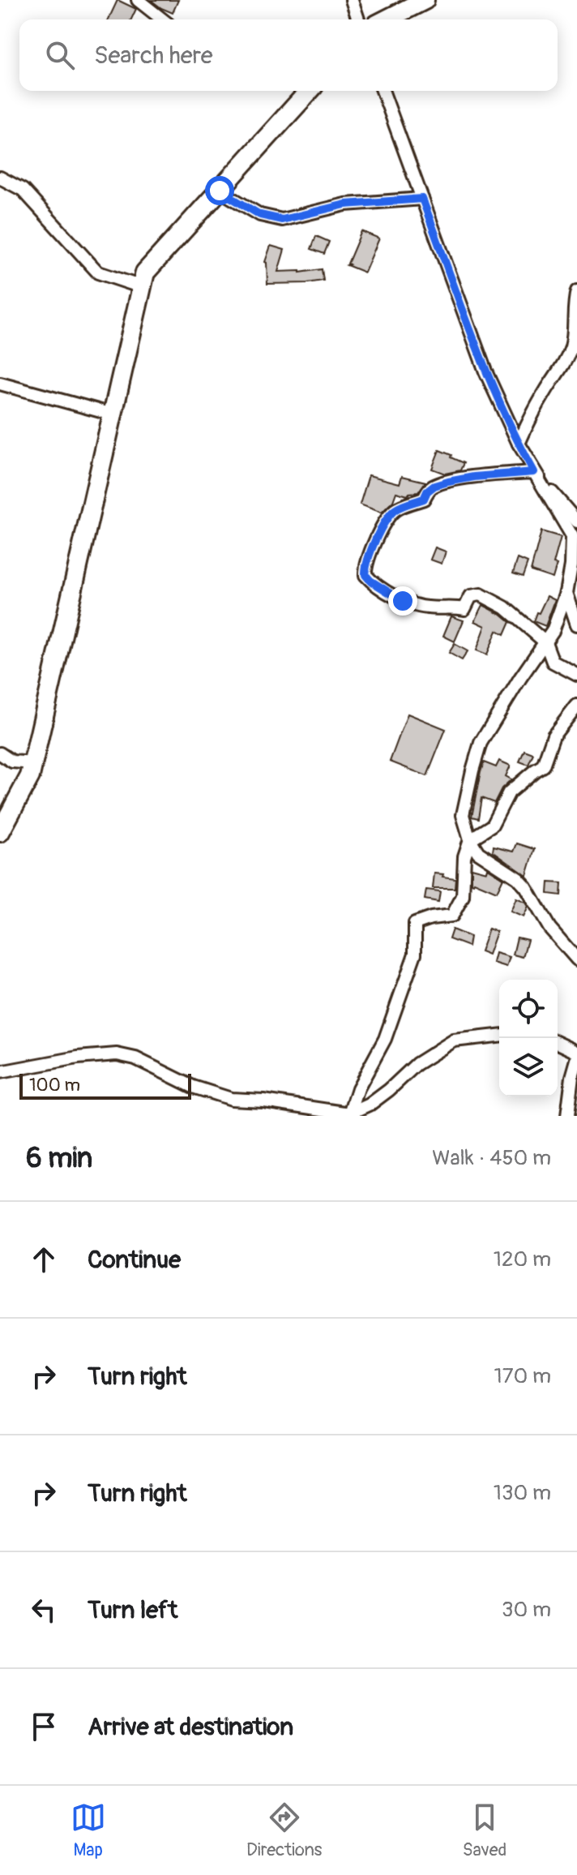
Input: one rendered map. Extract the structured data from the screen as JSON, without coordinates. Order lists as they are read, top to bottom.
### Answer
{
  "scale_bar": "100 m",
  "page": {
    "search": "Search here",
    "scale": "100 m",
    "heading": ["6 min", "Walk · 450 m"],
    "list": [
      ["Continue", "120 m"],
      ["Turn right", "170 m"],
      ["Turn right", "130 m"],
      ["Turn left", "30 m"],
      "Arrive at destination"
    ],
    "nav": ["Map", "Directions", "Saved"]
  }
}
